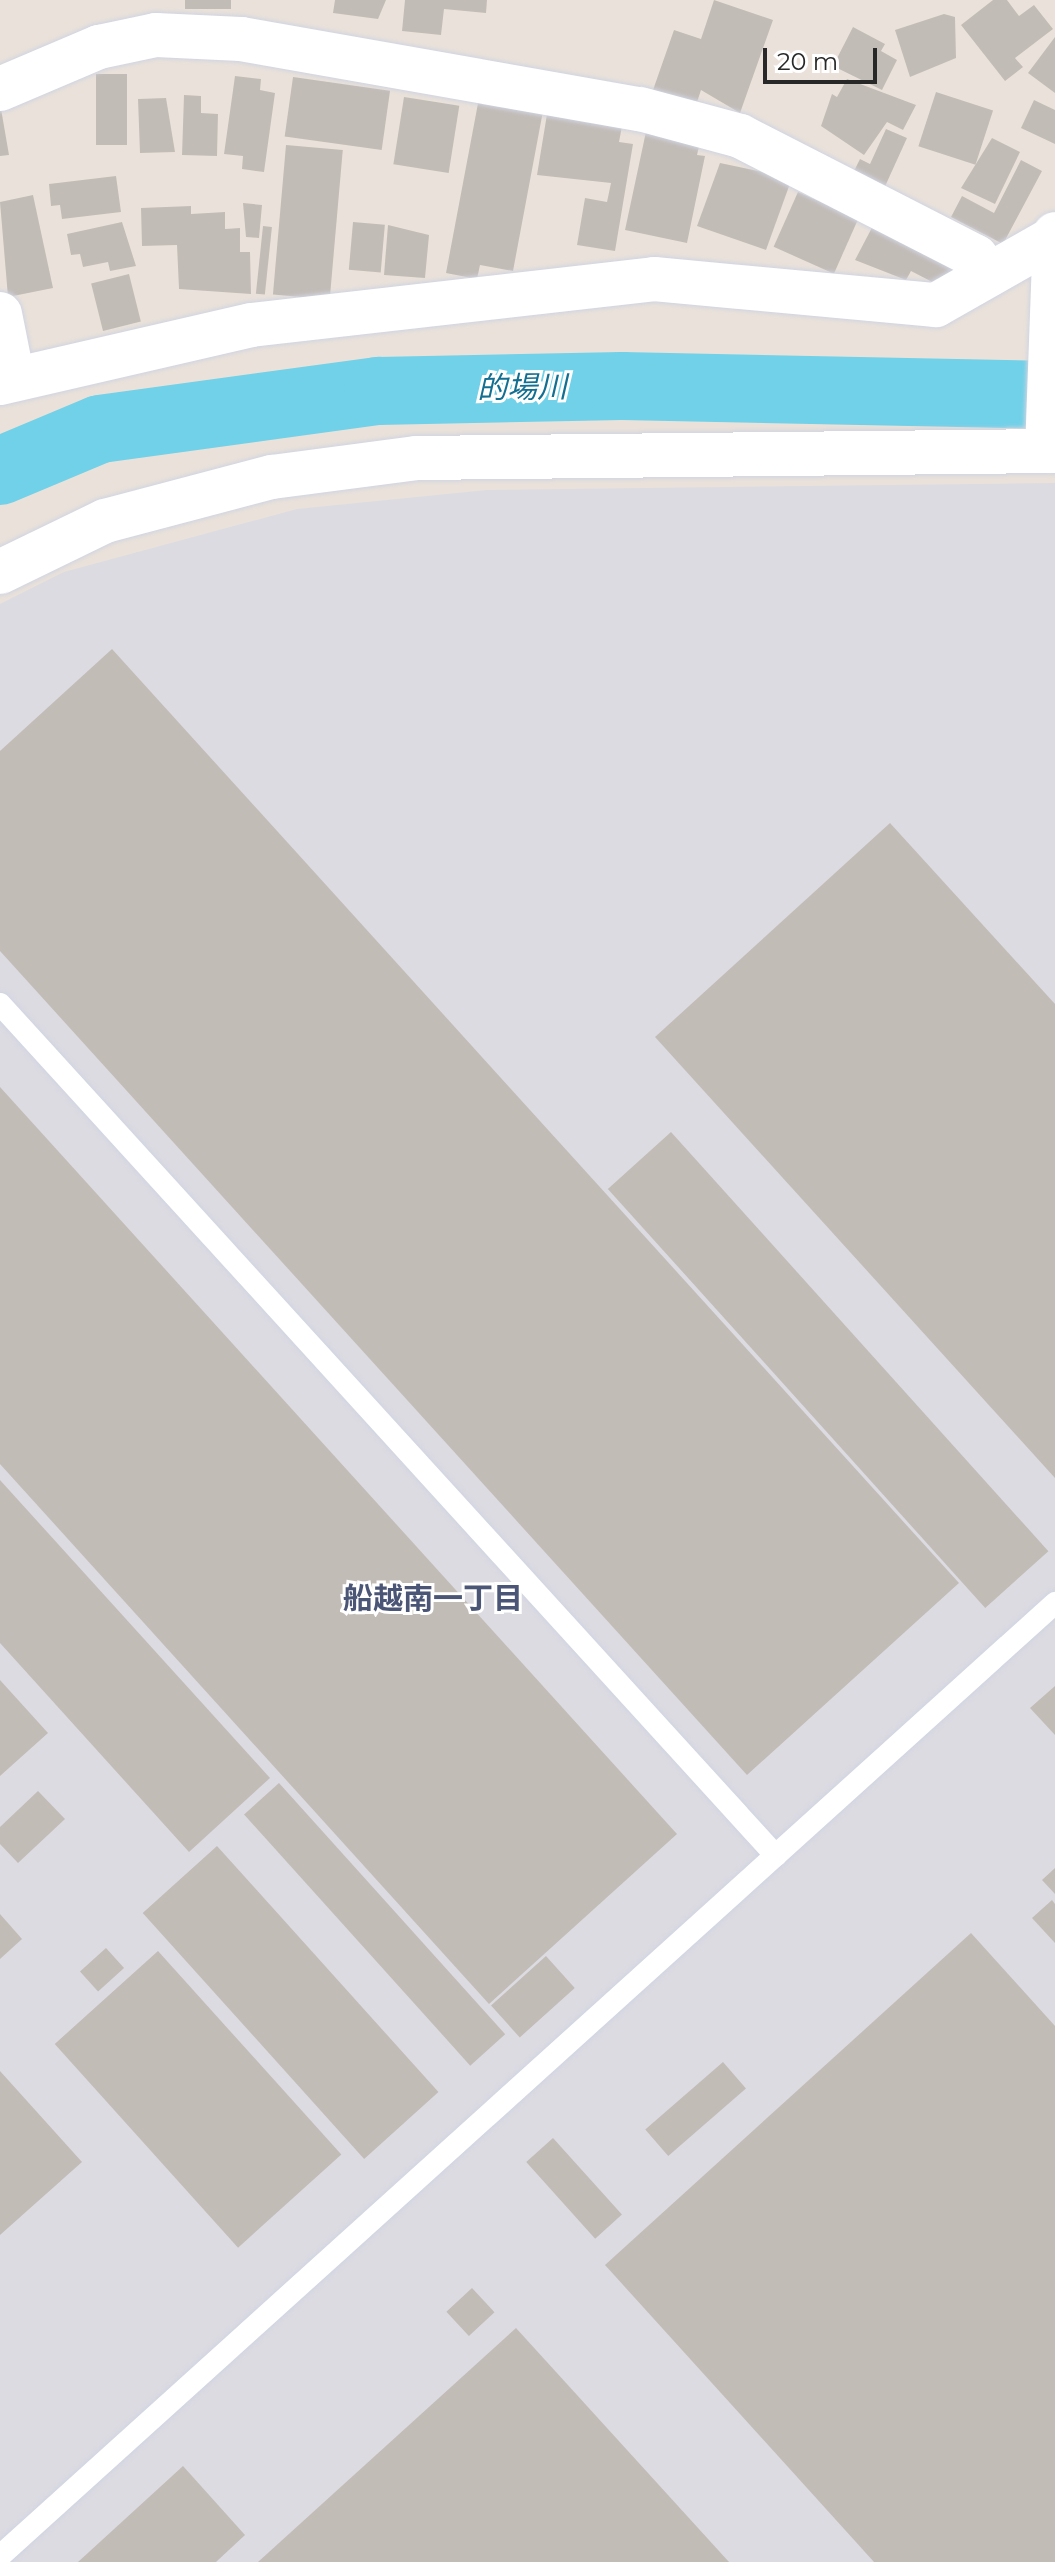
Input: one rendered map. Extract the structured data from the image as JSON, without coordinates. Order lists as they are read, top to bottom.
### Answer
{
  "districts": ["船越南一丁目"],
  "water": ["的場川"],
  "scale_bar": "20 m"
}
